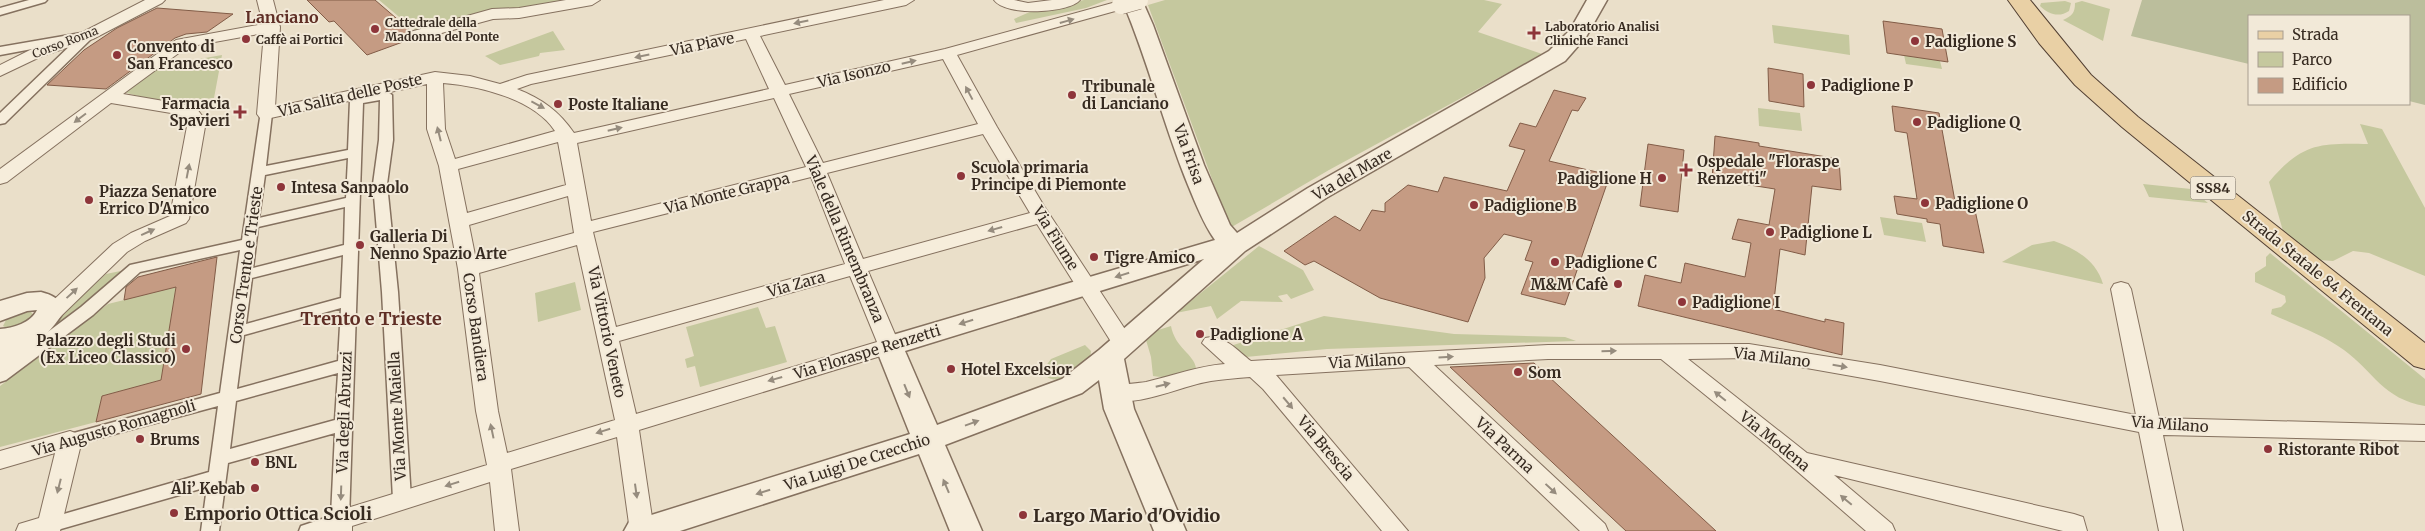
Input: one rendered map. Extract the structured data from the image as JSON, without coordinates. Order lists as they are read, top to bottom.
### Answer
{
  "streets": {
    "main road": ["SS84", "Strada Statale 84 Frentana"],
    "street": [
      "Corso Roma",
      "Via Piave",
      "Via Isonzo",
      "Via Salita delle Poste",
      "Via Frisa",
      "Via del Mare",
      "Via Monte Grappa",
      "Via Fiume",
      "Viale della Rimembranza",
      "Corso Trento e Trieste",
      "Via Zara",
      "Corso Bandiera",
      "Via Vittorio Veneto",
      "Via Floraspe Renzetti",
      "Via Milano",
      "Via degli Abruzzi",
      "Via Monte Maiella",
      "Via Augusto Romagnoli",
      "Via Modena",
      "Via Parma",
      "Via Brescia",
      "Via Luigi De Crecchio"
    ]
  },
  "crossings": [
    ["Via Piave", "Viale della Rimembranza"],
    ["Via Isonzo", "Via Frisa"],
    ["Via Isonzo", "Via Fiume"],
    ["Via Isonzo", "Viale della Rimembranza"],
    ["Via Isonzo", "Corso Bandiera"],
    ["Via Isonzo", "Via Vittorio Veneto"],
    ["Via Salita delle Poste", "Corso Trento e Trieste"],
    ["Via Salita delle Poste", "Corso Bandiera"],
    ["Via Salita delle Poste", "Via degli Abruzzi"],
    ["Via Salita delle Poste", "Via Monte Maiella"],
    ["Via Frisa", "Via del Mare"],
    ["Via Frisa", "Via Floraspe Renzetti"],
    ["Via del Mare", "Via Fiume"],
    ["Via del Mare", "Via Floraspe Renzetti"],
    ["Via del Mare", "Via Luigi De Crecchio"],
    ["Via Monte Grappa", "Via Fiume"],
    ["Via Monte Grappa", "Viale della Rimembranza"],
    ["Via Monte Grappa", "Corso Bandiera"],
    ["Via Monte Grappa", "Via Vittorio Veneto"],
    ["Via Fiume", "Via Zara"],
    ["Via Fiume", "Via Floraspe Renzetti"],
    ["Via Fiume", "Via Luigi De Crecchio"],
    ["Viale della Rimembranza", "Via Zara"],
    ["Viale della Rimembranza", "Via Floraspe Renzetti"],
    ["Viale della Rimembranza", "Via Luigi De Crecchio"],
    ["Corso Trento e Trieste", "Via Augusto Romagnoli"],
    ["Via Zara", "Via Vittorio Veneto"],
    ["Corso Bandiera", "Via Floraspe Renzetti"],
    ["Via Vittorio Veneto", "Via Floraspe Renzetti"],
    ["Via Vittorio Veneto", "Via Luigi De Crecchio"],
    ["Via Floraspe Renzetti", "Via degli Abruzzi"],
    ["Via Floraspe Renzetti", "Via Monte Maiella"],
    ["Via Milano", "Via Modena"],
    ["Via Milano", "Via Parma"],
    ["Via Milano", "Via Brescia"],
    ["Via degli Abruzzi", "Via Monte Maiella"],
    ["Via degli Abruzzi", "Via Augusto Romagnoli"]
  ],
  "one_way": [
    "Via Isonzo",
    "Via Zara",
    "Corso Bandiera",
    "Via Floraspe Renzetti",
    "Via Modena",
    "Via Parma",
    "Via Brescia"
  ],
  "districts": ["Lanciano", "Trento e Trieste"],
  "places": {
    "other": [
      "Cattedrale della Madonna del Ponte",
      "Caffè ai Portici",
      "Padiglione S",
      "Convento di San Francesco",
      "Padiglione P",
      "Tribunale di Lanciano",
      "Poste Italiane",
      "Padiglione Q",
      "Scuola primaria Principe di Piemonte",
      "Padiglione H",
      "Intesa Sanpaolo",
      "Piazza Senatore Errico D'Amico",
      "Padiglione O",
      "Padiglione B",
      "Padiglione L",
      "Galleria Di Nenno Spazio Arte",
      "Tigre Amico",
      "Padiglione C",
      "M&M Cafè",
      "Padiglione I",
      "Padiglione A",
      "Palazzo degli Studi (Ex Liceo Classico)",
      "Hotel Excelsior",
      "Som",
      "Brums",
      "Ristorante Ribot",
      "BNL",
      "Ali’ Kebab",
      "Emporio Ottica Scioli",
      "Largo Mario d'Ovidio"
    ],
    "health": ["Laboratorio Analisi Cliniche Fanci", "Farmacia Spavieri", "Ospedale \"Floraspe Renzetti\""]
  },
  "legend": ["Strada", "Parco", "Edificio"]
}
